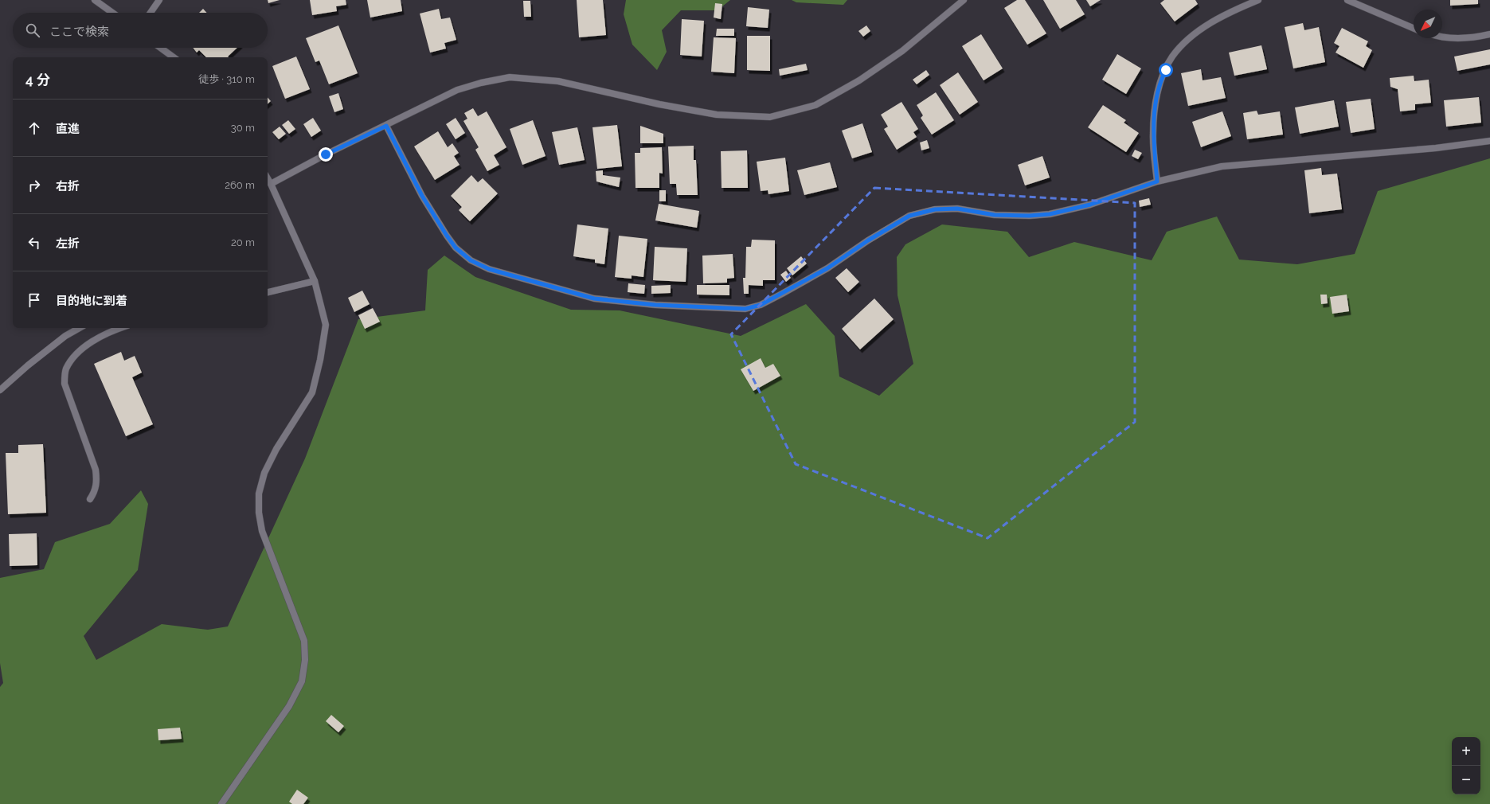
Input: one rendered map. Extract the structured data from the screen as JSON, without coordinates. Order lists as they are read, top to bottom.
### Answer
{
  "north": "bottom left",
  "page": {
    "search": "ここで検索",
    "heading": ["4 分", "徒歩 · 310 m"],
    "list": [
      ["直進", "30 m"],
      ["右折", "260 m"],
      ["左折", "20 m"],
      "目的地に到着"
    ],
    "map_buttons": ["+", "−"]
  }
}
